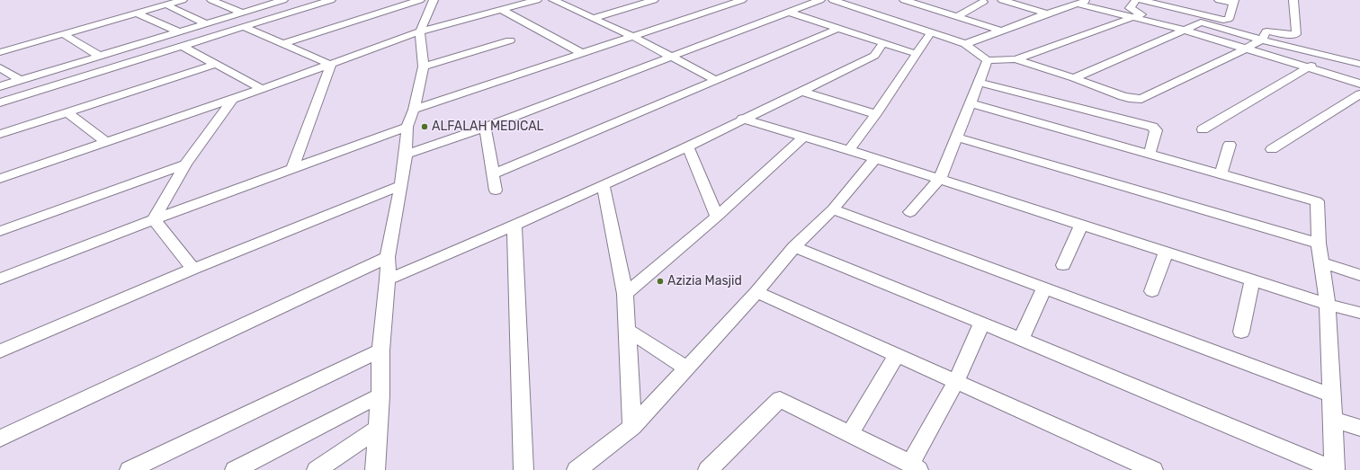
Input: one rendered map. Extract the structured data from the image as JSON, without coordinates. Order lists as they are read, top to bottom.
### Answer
{
  "places": ["ALFALAH MEDICAL", "Azizia Masjid"]
}
